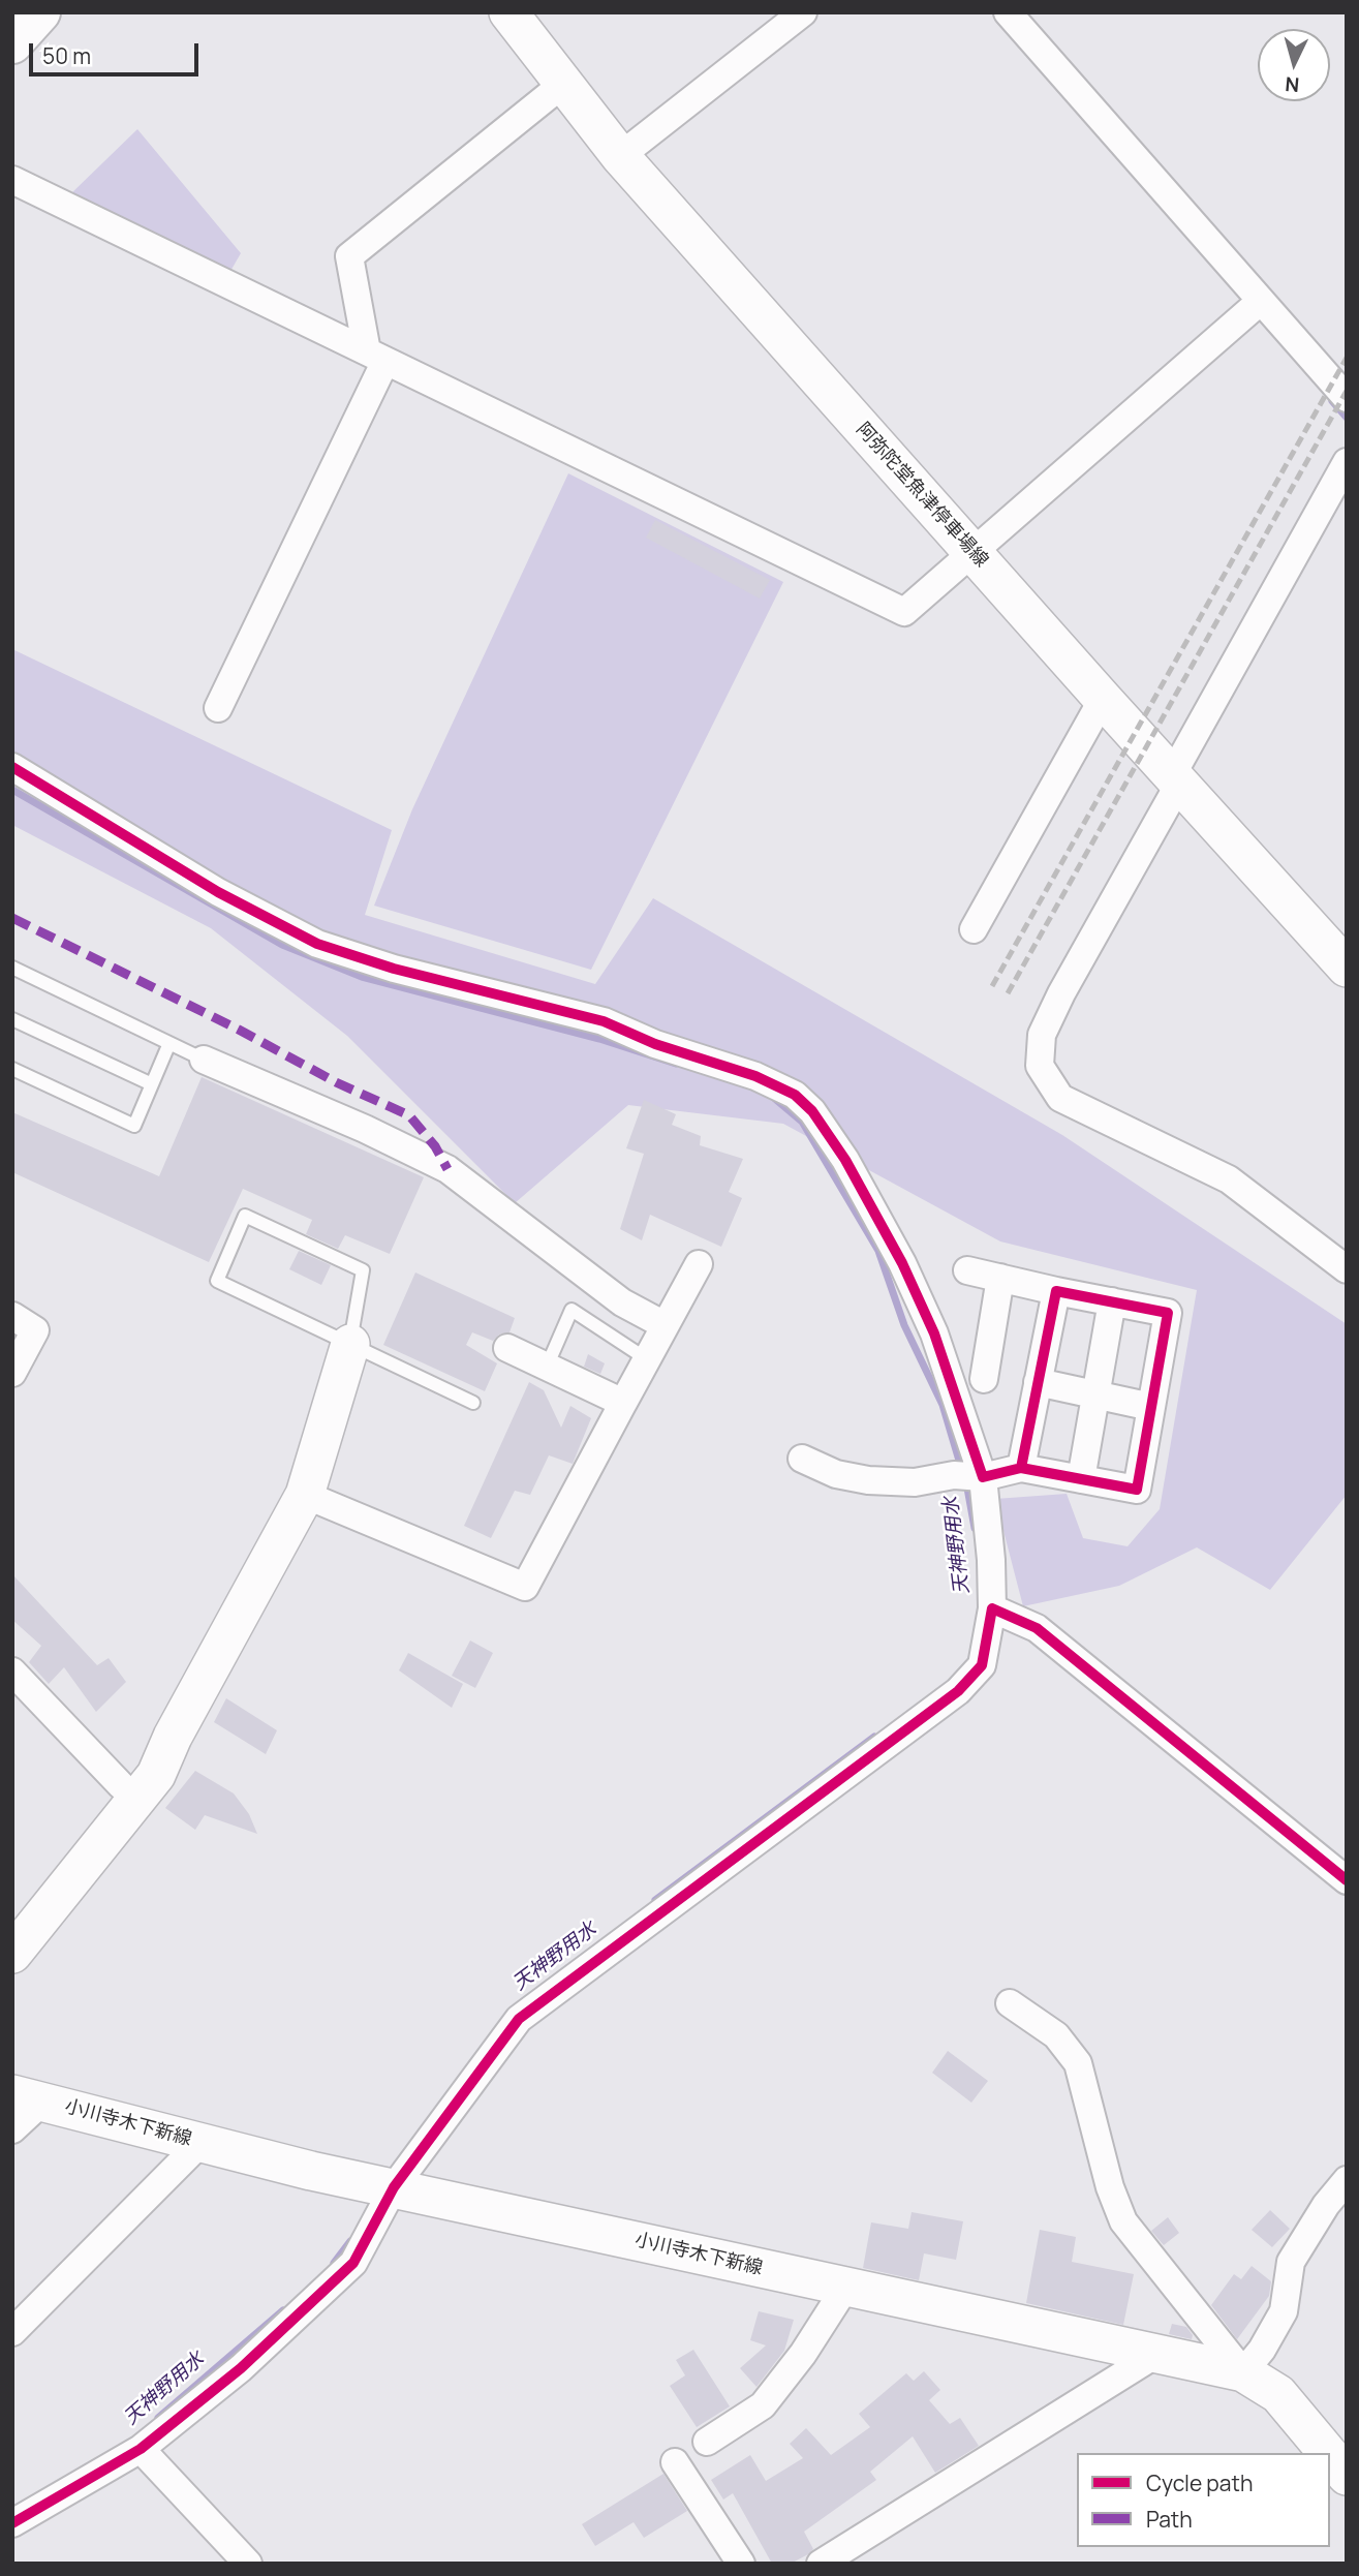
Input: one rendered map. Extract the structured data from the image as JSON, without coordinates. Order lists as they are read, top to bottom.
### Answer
{
  "streets": {
    "main road": ["阿弥陀堂魚津停車場線", "小川寺木下新線"]
  },
  "water": ["天神野用水"],
  "legend": ["Cycle path", "Path"],
  "scale_bar": "50 m",
  "north": "bottom"
}
